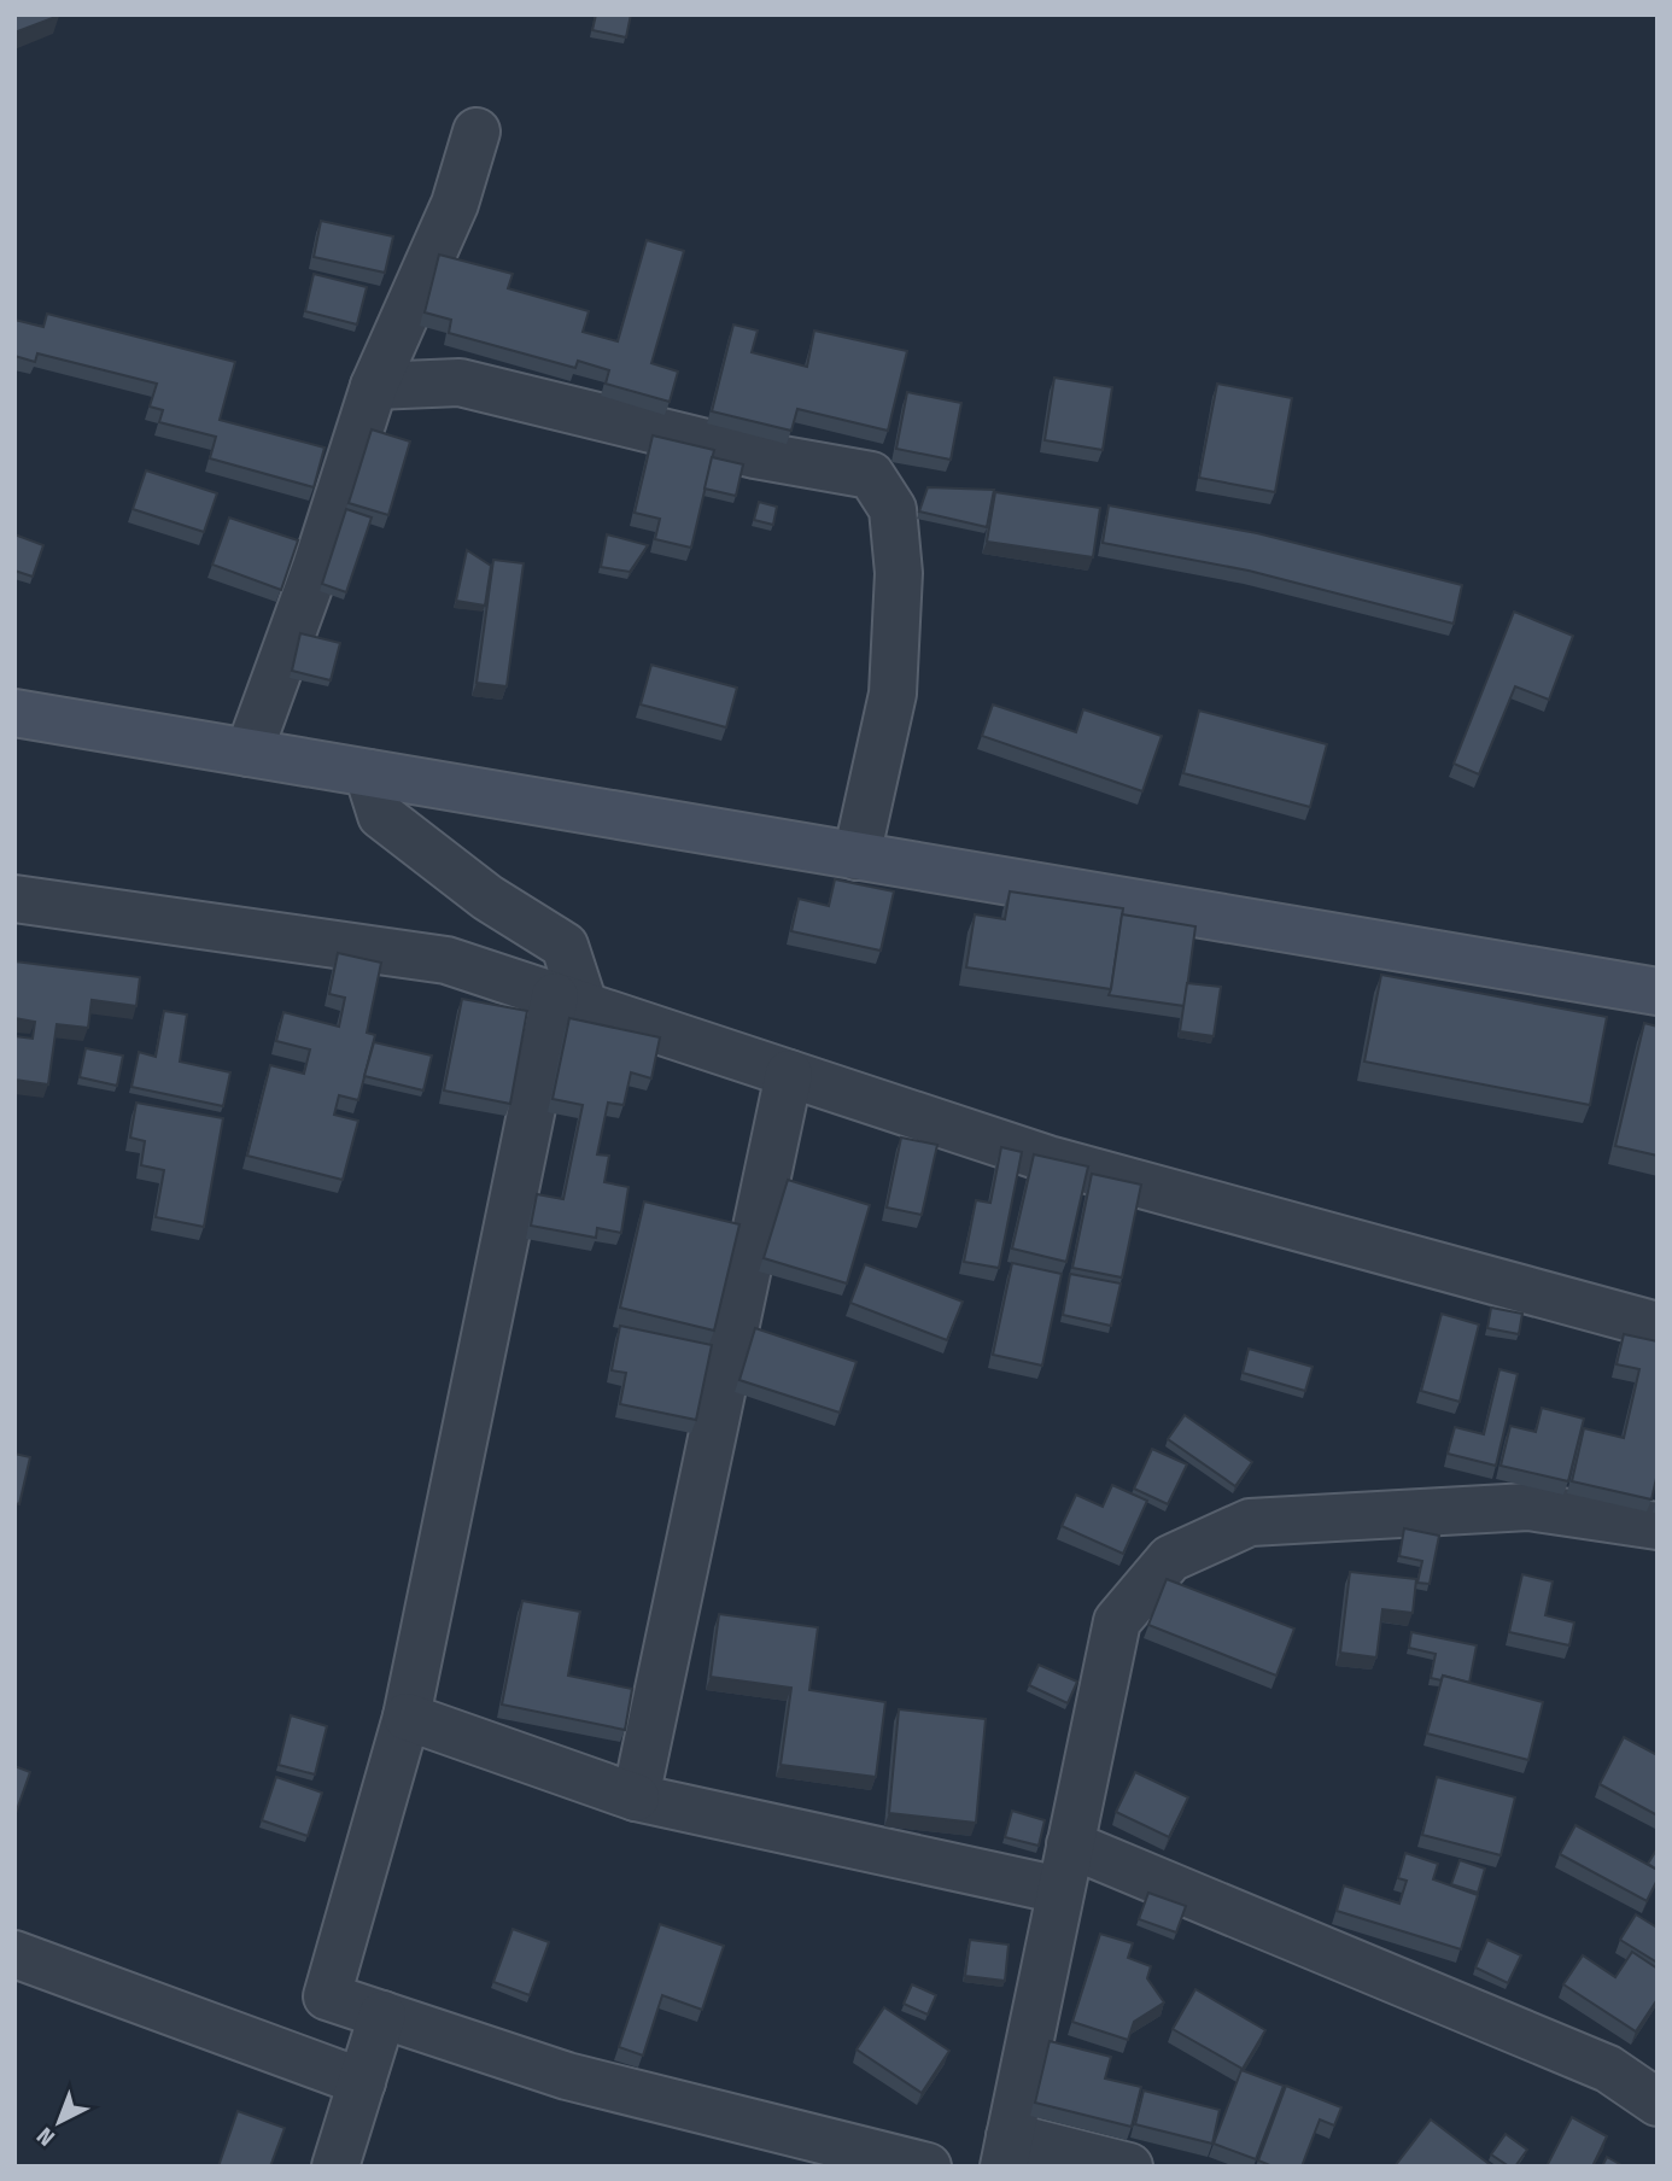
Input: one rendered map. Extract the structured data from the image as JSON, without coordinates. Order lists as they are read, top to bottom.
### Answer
{
  "north": "bottom left"
}
